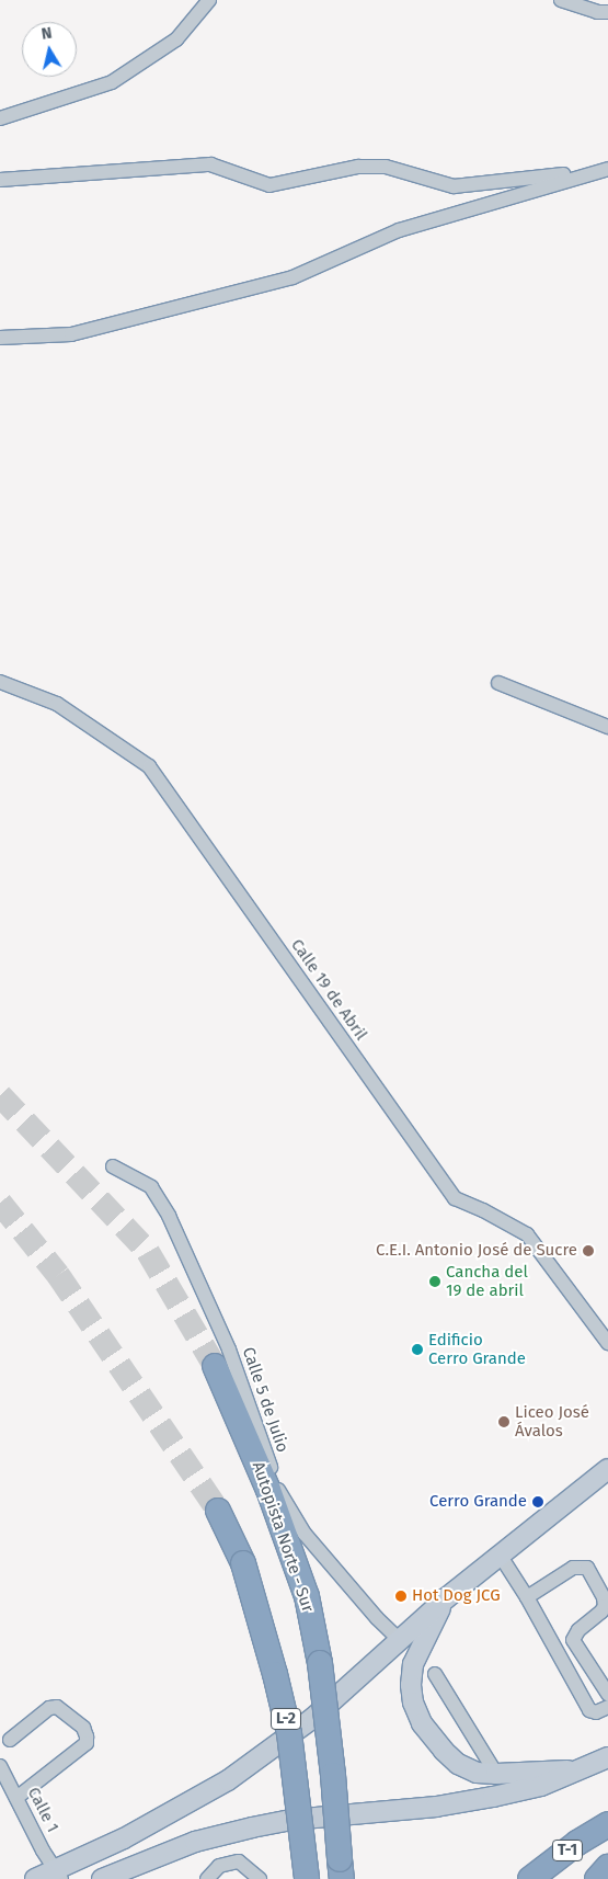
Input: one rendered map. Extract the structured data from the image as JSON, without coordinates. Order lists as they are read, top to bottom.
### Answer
{
  "streets": {
    "highway": ["Autopista Norte - Sur", "L-2", "T-1"],
    "street": ["Calle 19 de Abril", "Calle 5 de Julio", "Calle 1"]
  },
  "places": [
    "C.E.I. Antonio José de Sucre",
    "Cancha del 19 de abril",
    "Edificio Cerro Grande",
    "Liceo José Ávalos",
    "Cerro Grande",
    "Hot Dog JCG"
  ],
  "north": "top"
}
